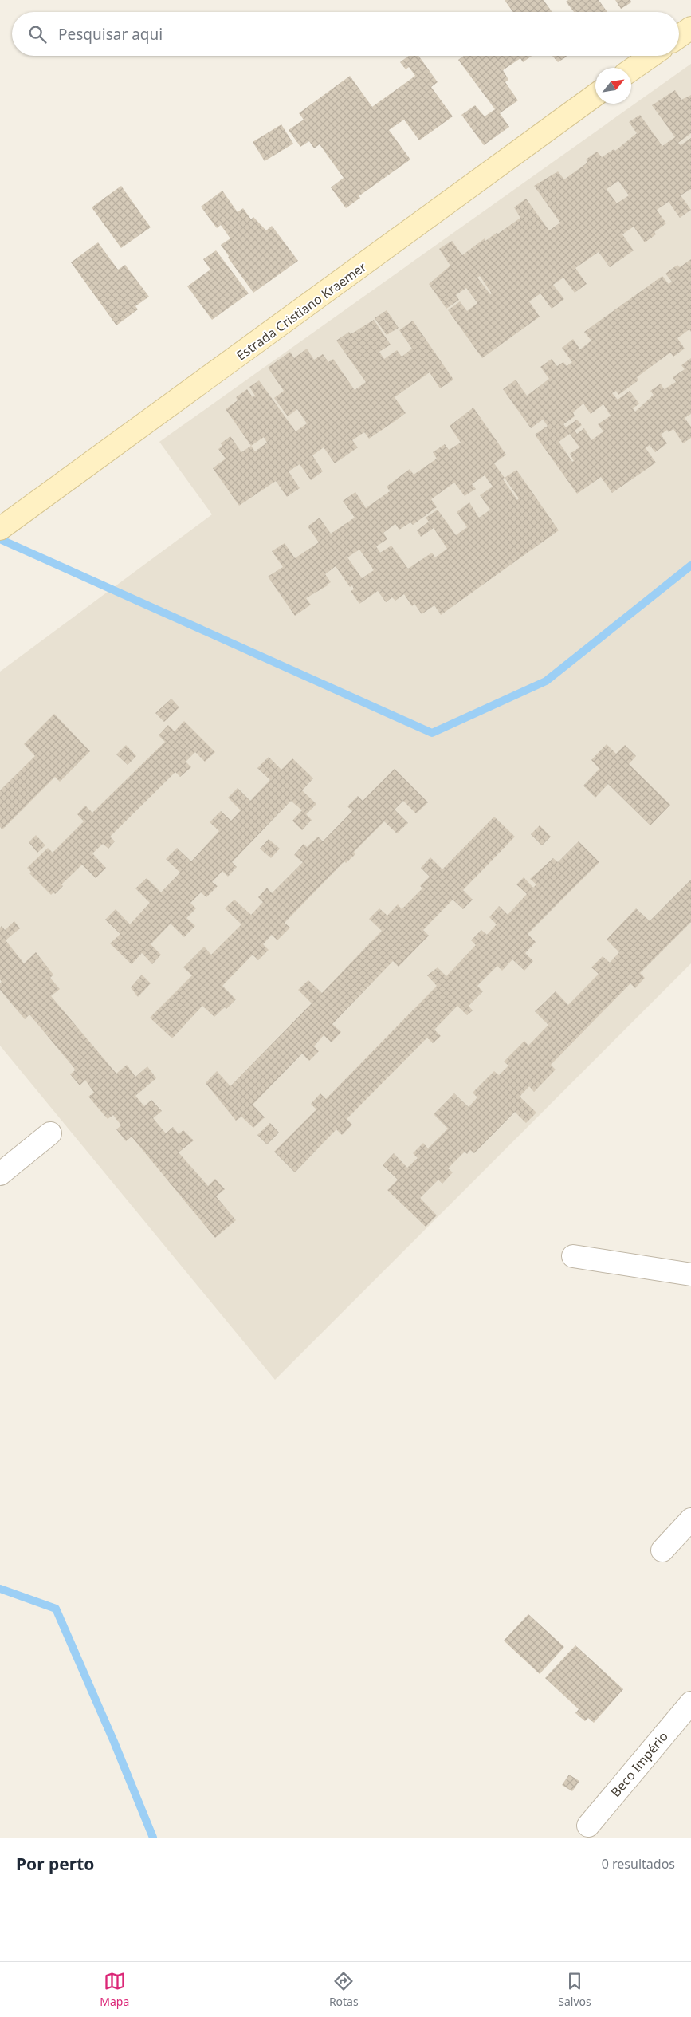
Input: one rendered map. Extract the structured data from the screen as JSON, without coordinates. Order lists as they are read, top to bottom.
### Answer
{
  "streets": {
    "main road": ["Estrada Cristiano Kraemer"],
    "street": ["Beco Império"]
  },
  "north": "top right",
  "page": {
    "search": "Pesquisar aqui",
    "heading": ["Por perto", "0 resultados"],
    "nav": ["Mapa", "Rotas", "Salvos"]
  }
}
